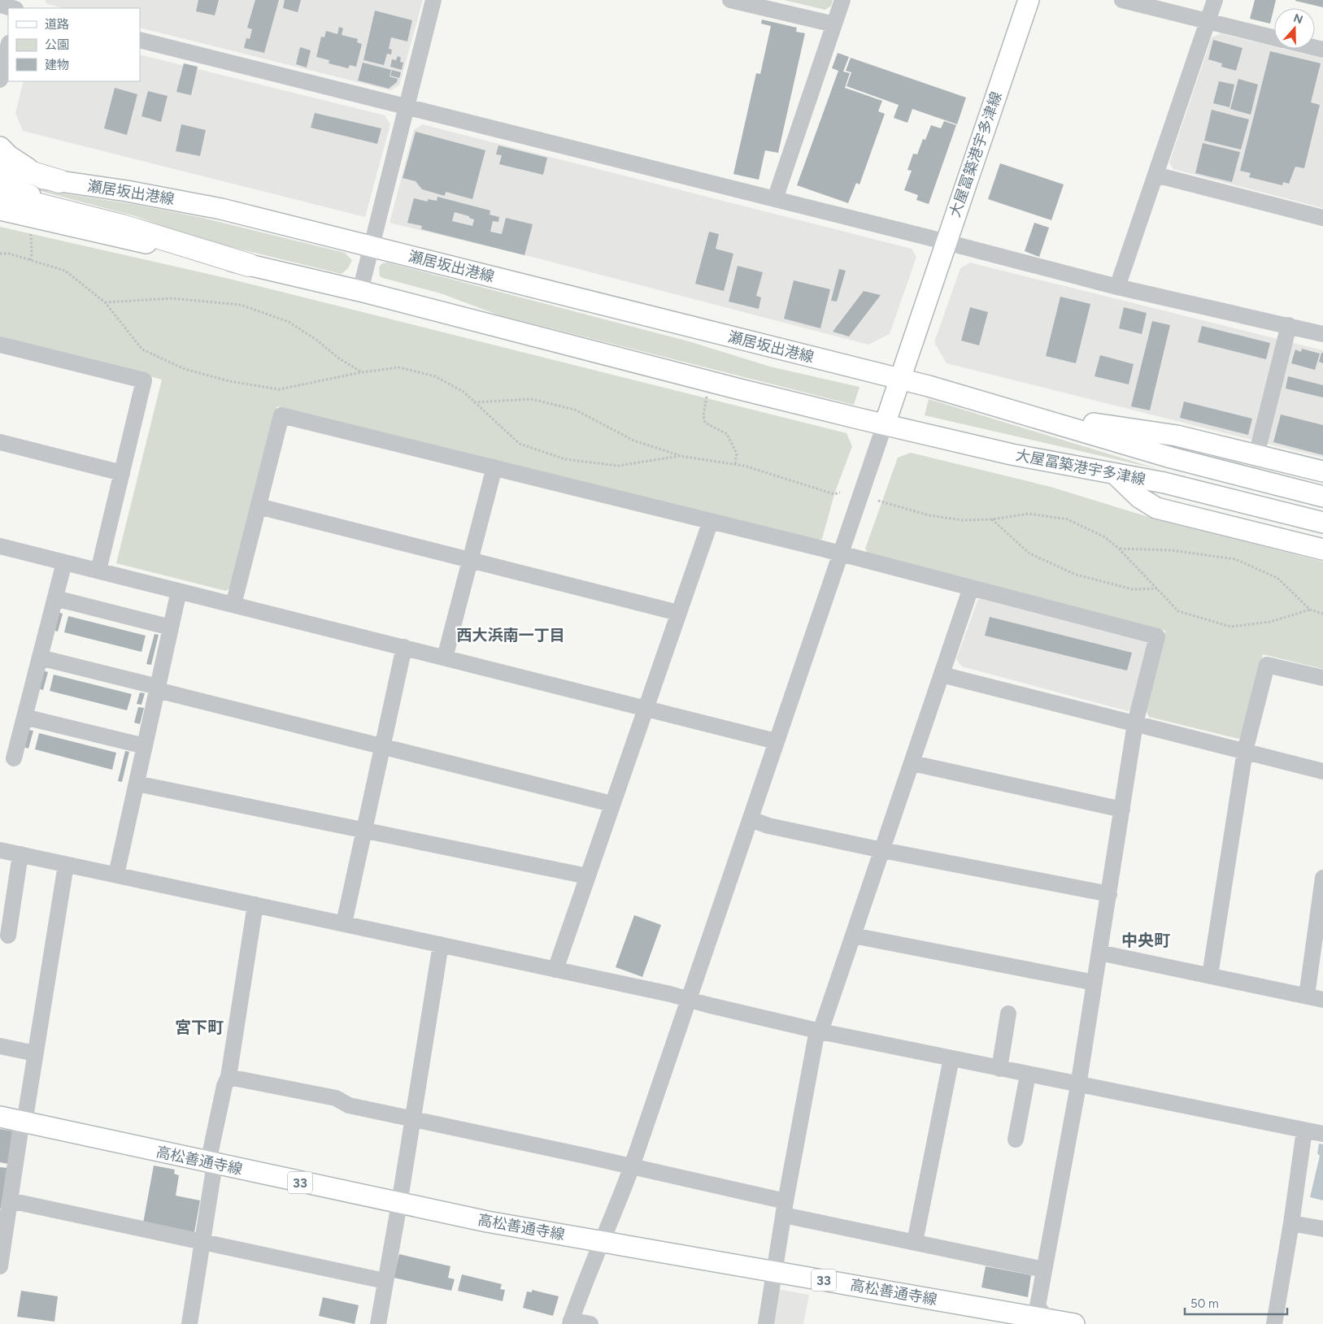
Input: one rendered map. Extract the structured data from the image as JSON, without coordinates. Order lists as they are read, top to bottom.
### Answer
{
  "streets": {
    "main road": [
      "大屋冨築港宇多津線",
      "瀬居坂出港線",
      "高松善通寺線",
      "33"
    ]
  },
  "crossings": [
    ["大屋冨築港宇多津線", "瀬居坂出港線"]
  ],
  "districts": ["西大浜南一丁目", "中央町", "宮下町"],
  "legend": ["道路", "公園", "建物"],
  "scale_bar": "50 m",
  "north": "top"
}
